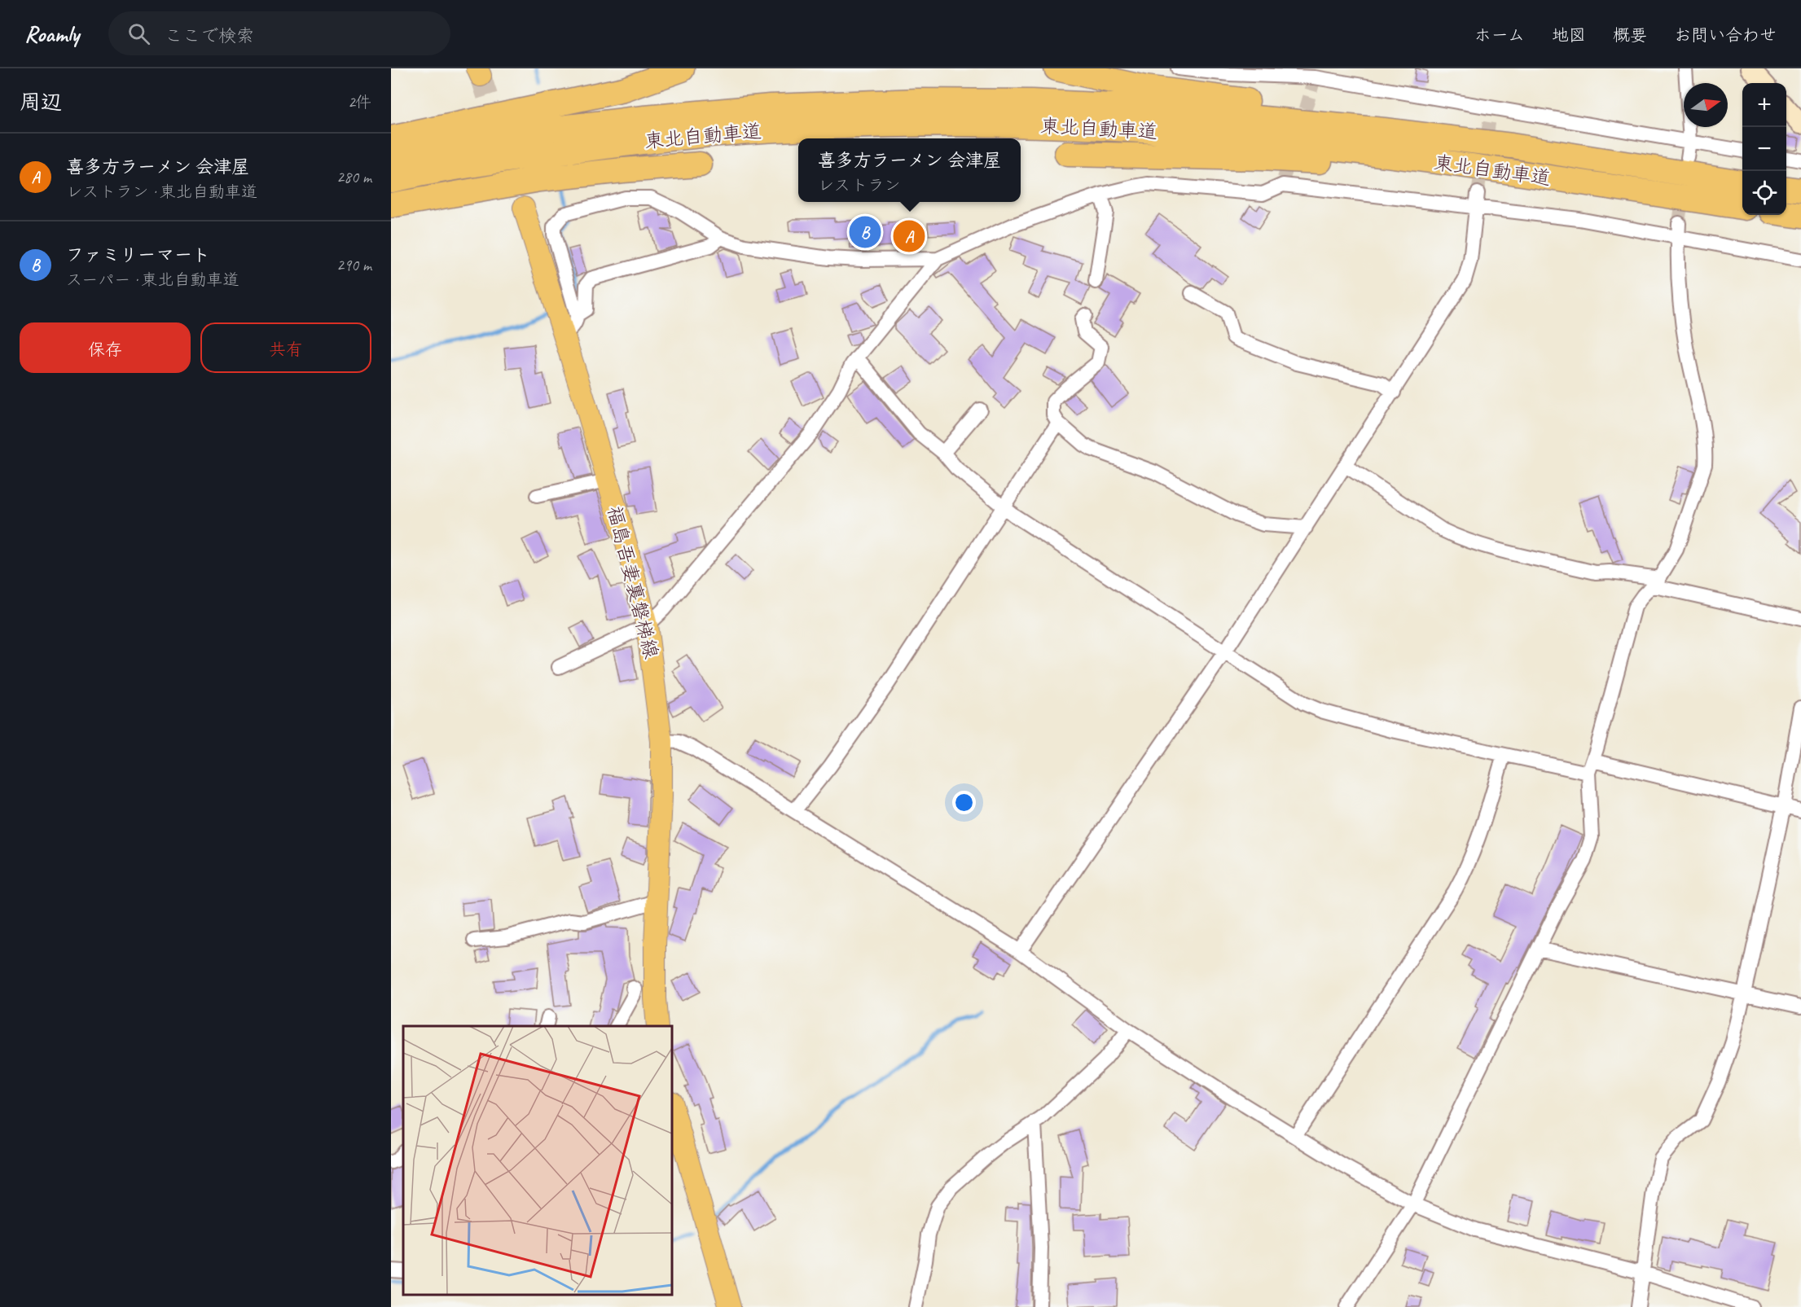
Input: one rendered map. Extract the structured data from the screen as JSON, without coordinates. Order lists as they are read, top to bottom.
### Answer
{
  "streets": {
    "highway": ["東北自動車道"],
    "main road": ["福島吾妻裏磐梯線"]
  },
  "north": "right",
  "page": {
    "header": "Roamly",
    "search": "ここで検索",
    "nav": [
      "ホーム",
      "地図",
      "概要",
      "お問い合わせ"
    ],
    "heading": ["周辺", "2件"],
    "map_buttons": ["+", "−"],
    "list": [
      {
        "mark": "A",
        "name": "喜多方ラーメン 会津屋",
        "note": "レストラン · 東北自動車道",
        "value": "280 m"
      },
      {
        "mark": "B",
        "name": "ファミリーマート",
        "note": "スーパー · 東北自動車道",
        "value": "290 m"
      }
    ],
    "popup": ["喜多方ラーメン 会津屋", "レストラン"],
    "pins": ["B", "A"],
    "buttons": ["保存", "共有"]
  }
}
